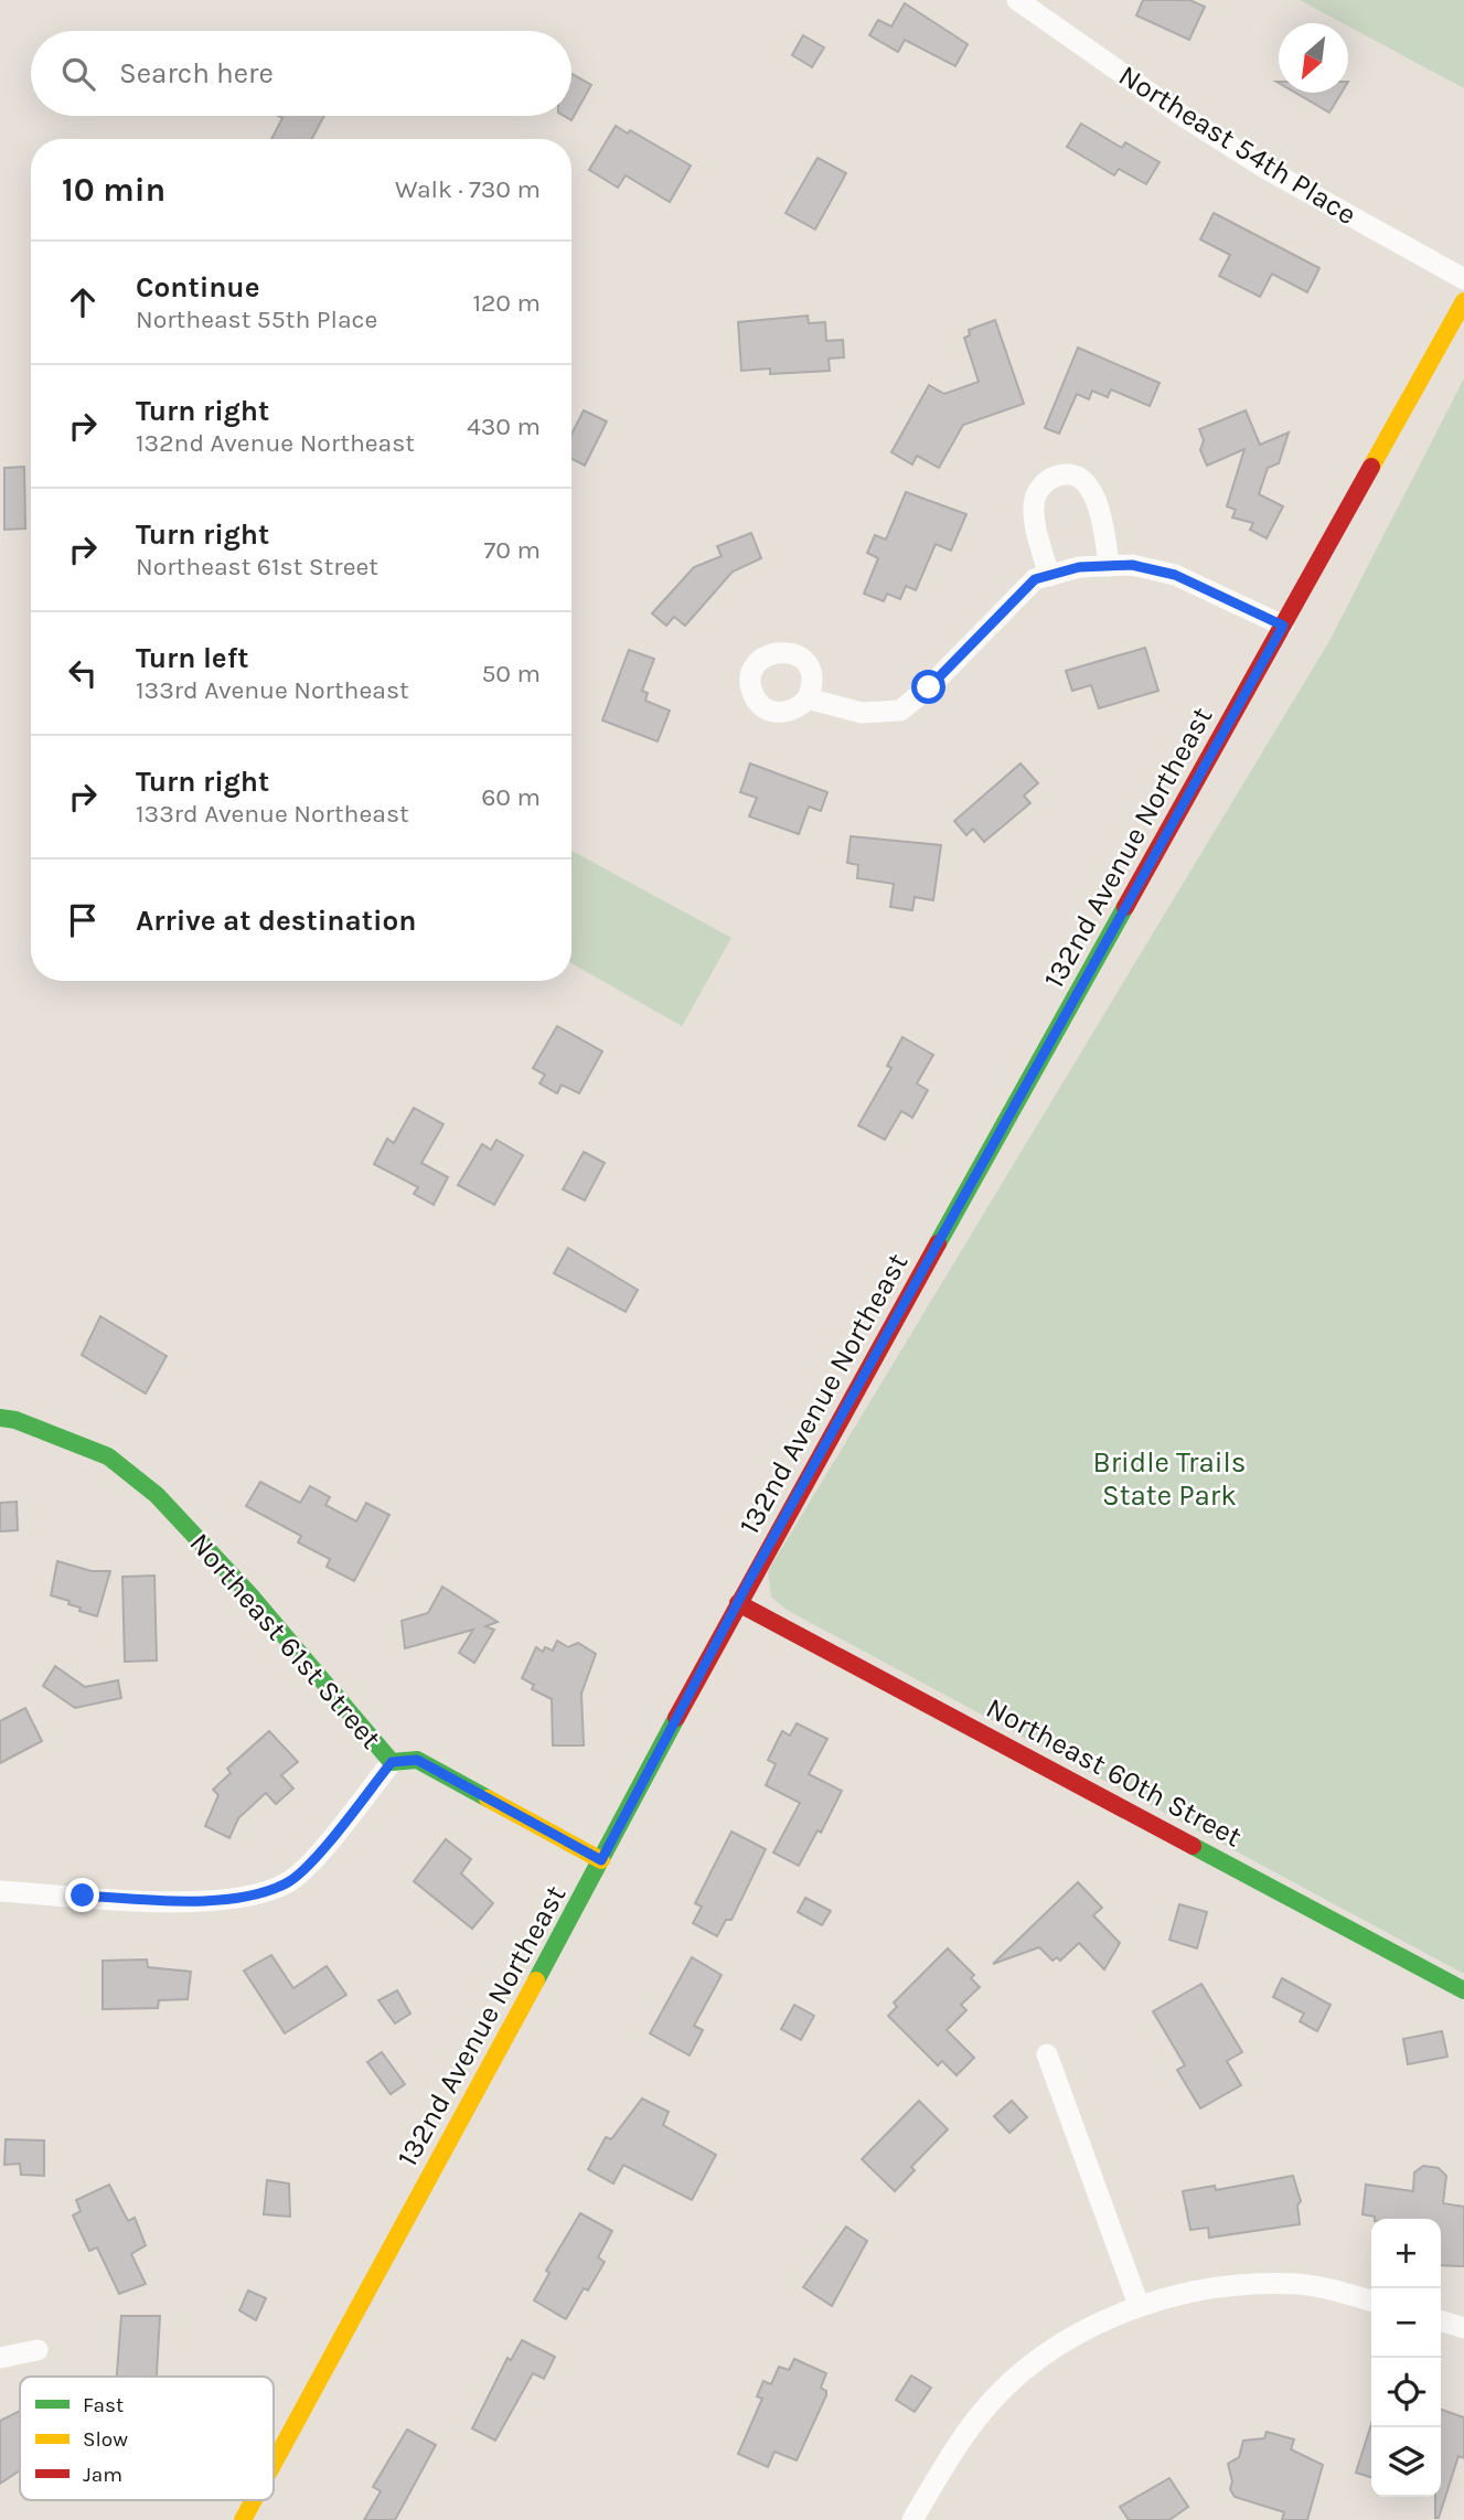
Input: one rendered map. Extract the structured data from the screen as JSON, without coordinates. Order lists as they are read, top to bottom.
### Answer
{
  "streets": {
    "street": [
      "Northeast 54th Place",
      "132nd Avenue Northeast",
      "Northeast 61st Street",
      "Northeast 60th Street"
    ]
  },
  "crossings": [
    ["132nd Avenue Northeast", "Northeast 61st Street"],
    ["132nd Avenue Northeast", "Northeast 60th Street"]
  ],
  "parks": ["Bridle Trails State Park"],
  "legend": ["Fast", "Slow", "Jam"],
  "north": "bottom left",
  "page": {
    "search": "Search here",
    "heading": ["10 min", "Walk · 730 m"],
    "list": [
      ["Continue", "Northeast 55th Place", "120 m"],
      ["Turn right", "132nd Avenue Northeast", "430 m"],
      ["Turn right", "Northeast 61st Street", "70 m"],
      ["Turn left", "133rd Avenue Northeast", "50 m"],
      ["Turn right", "133rd Avenue Northeast", "60 m"],
      "Arrive at destination"
    ],
    "map_buttons": ["+", "−"]
  }
}
